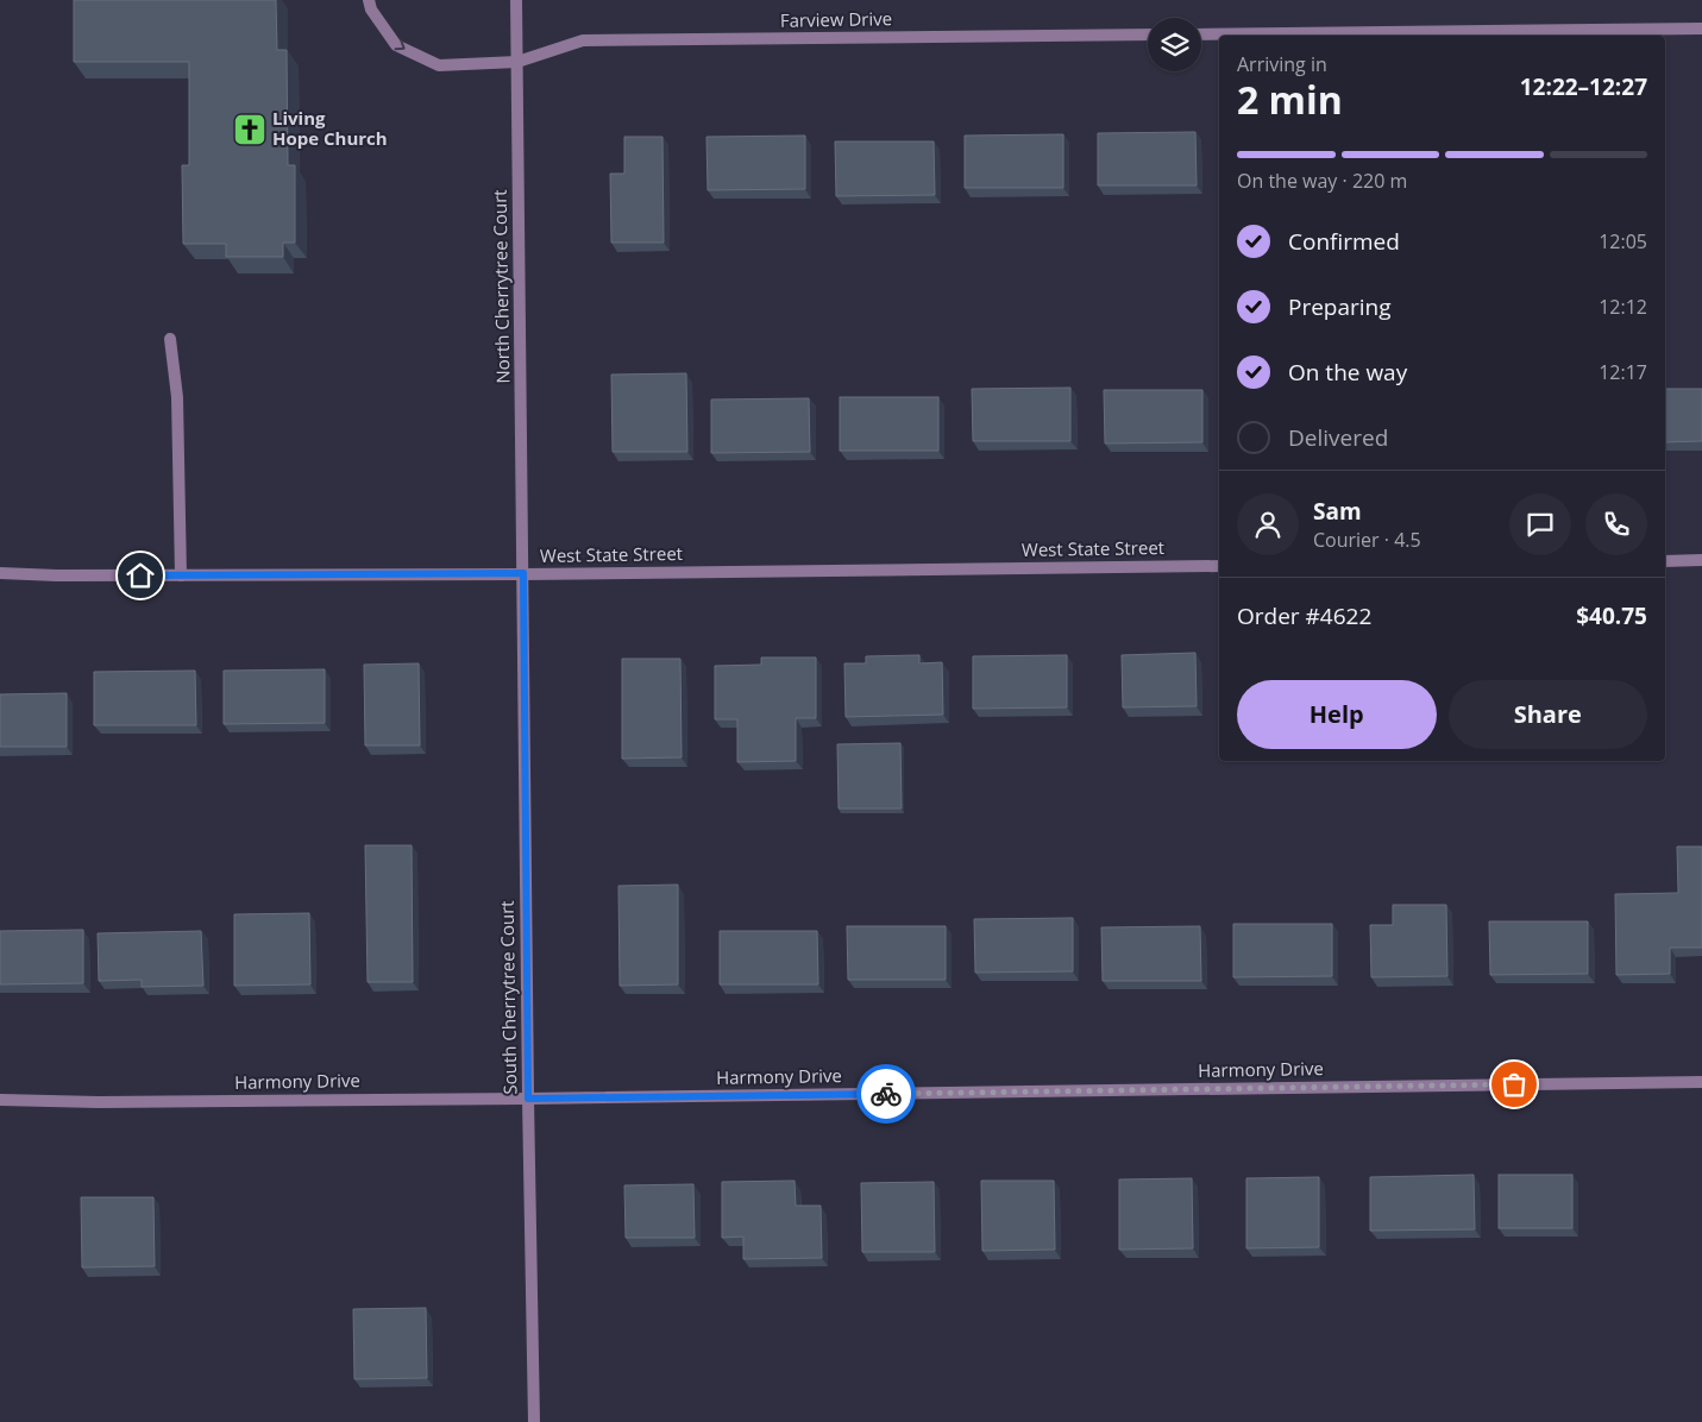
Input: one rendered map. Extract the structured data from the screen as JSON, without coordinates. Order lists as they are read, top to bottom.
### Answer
{
  "streets": {
    "street": [
      "Farview Drive",
      "North Cherrytree Court",
      "West State Street",
      "South Cherrytree Court",
      "Harmony Drive"
    ]
  },
  "crossings": [
    ["Farview Drive", "North Cherrytree Court"],
    ["North Cherrytree Court", "West State Street"],
    ["North Cherrytree Court", "South Cherrytree Court"],
    ["West State Street", "South Cherrytree Court"],
    ["South Cherrytree Court", "Harmony Drive"]
  ],
  "places": {
    "church": ["Living Hope Church"]
  },
  "page": {
    "heading": ["2 min", "Arriving in", "12:22–12:27"],
    "panel": [
      "Sam",
      "Courier · 4.5",
      "Order #4622",
      "$40.75"
    ],
    "bar": "On the way · 220 m",
    "list": [
      ["Confirmed", "12:05"],
      ["Preparing", "12:12"],
      ["On the way", "12:17"],
      "Delivered"
    ],
    "buttons": ["Help", "Share"]
  }
}
